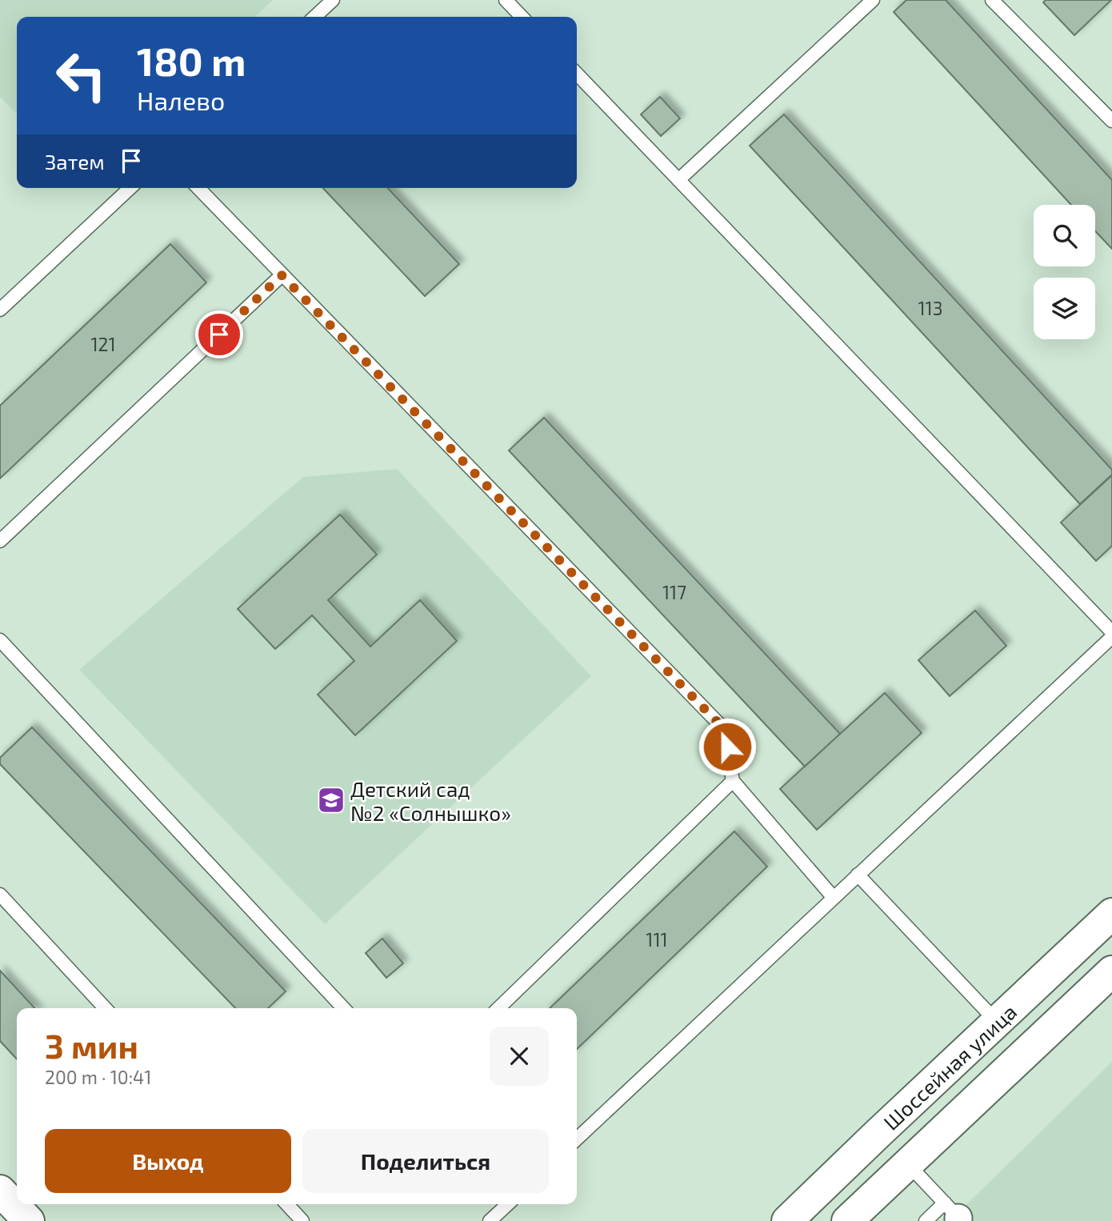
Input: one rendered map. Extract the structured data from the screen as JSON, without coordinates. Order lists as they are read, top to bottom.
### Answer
{
  "streets": {
    "main road": ["Шоссейная улица"]
  },
  "places": {
    "school or university": ["Детский сад №2 «Солнышко»"]
  },
  "house_numbers": [
    "113",
    "121",
    "117",
    "111"
  ],
  "page": {
    "turn": ["180 m", "Налево"],
    "then": "Затем",
    "heading": ["3 мин", "200 m · 10:41"],
    "buttons": ["Выход", "Поделиться"]
  }
}
